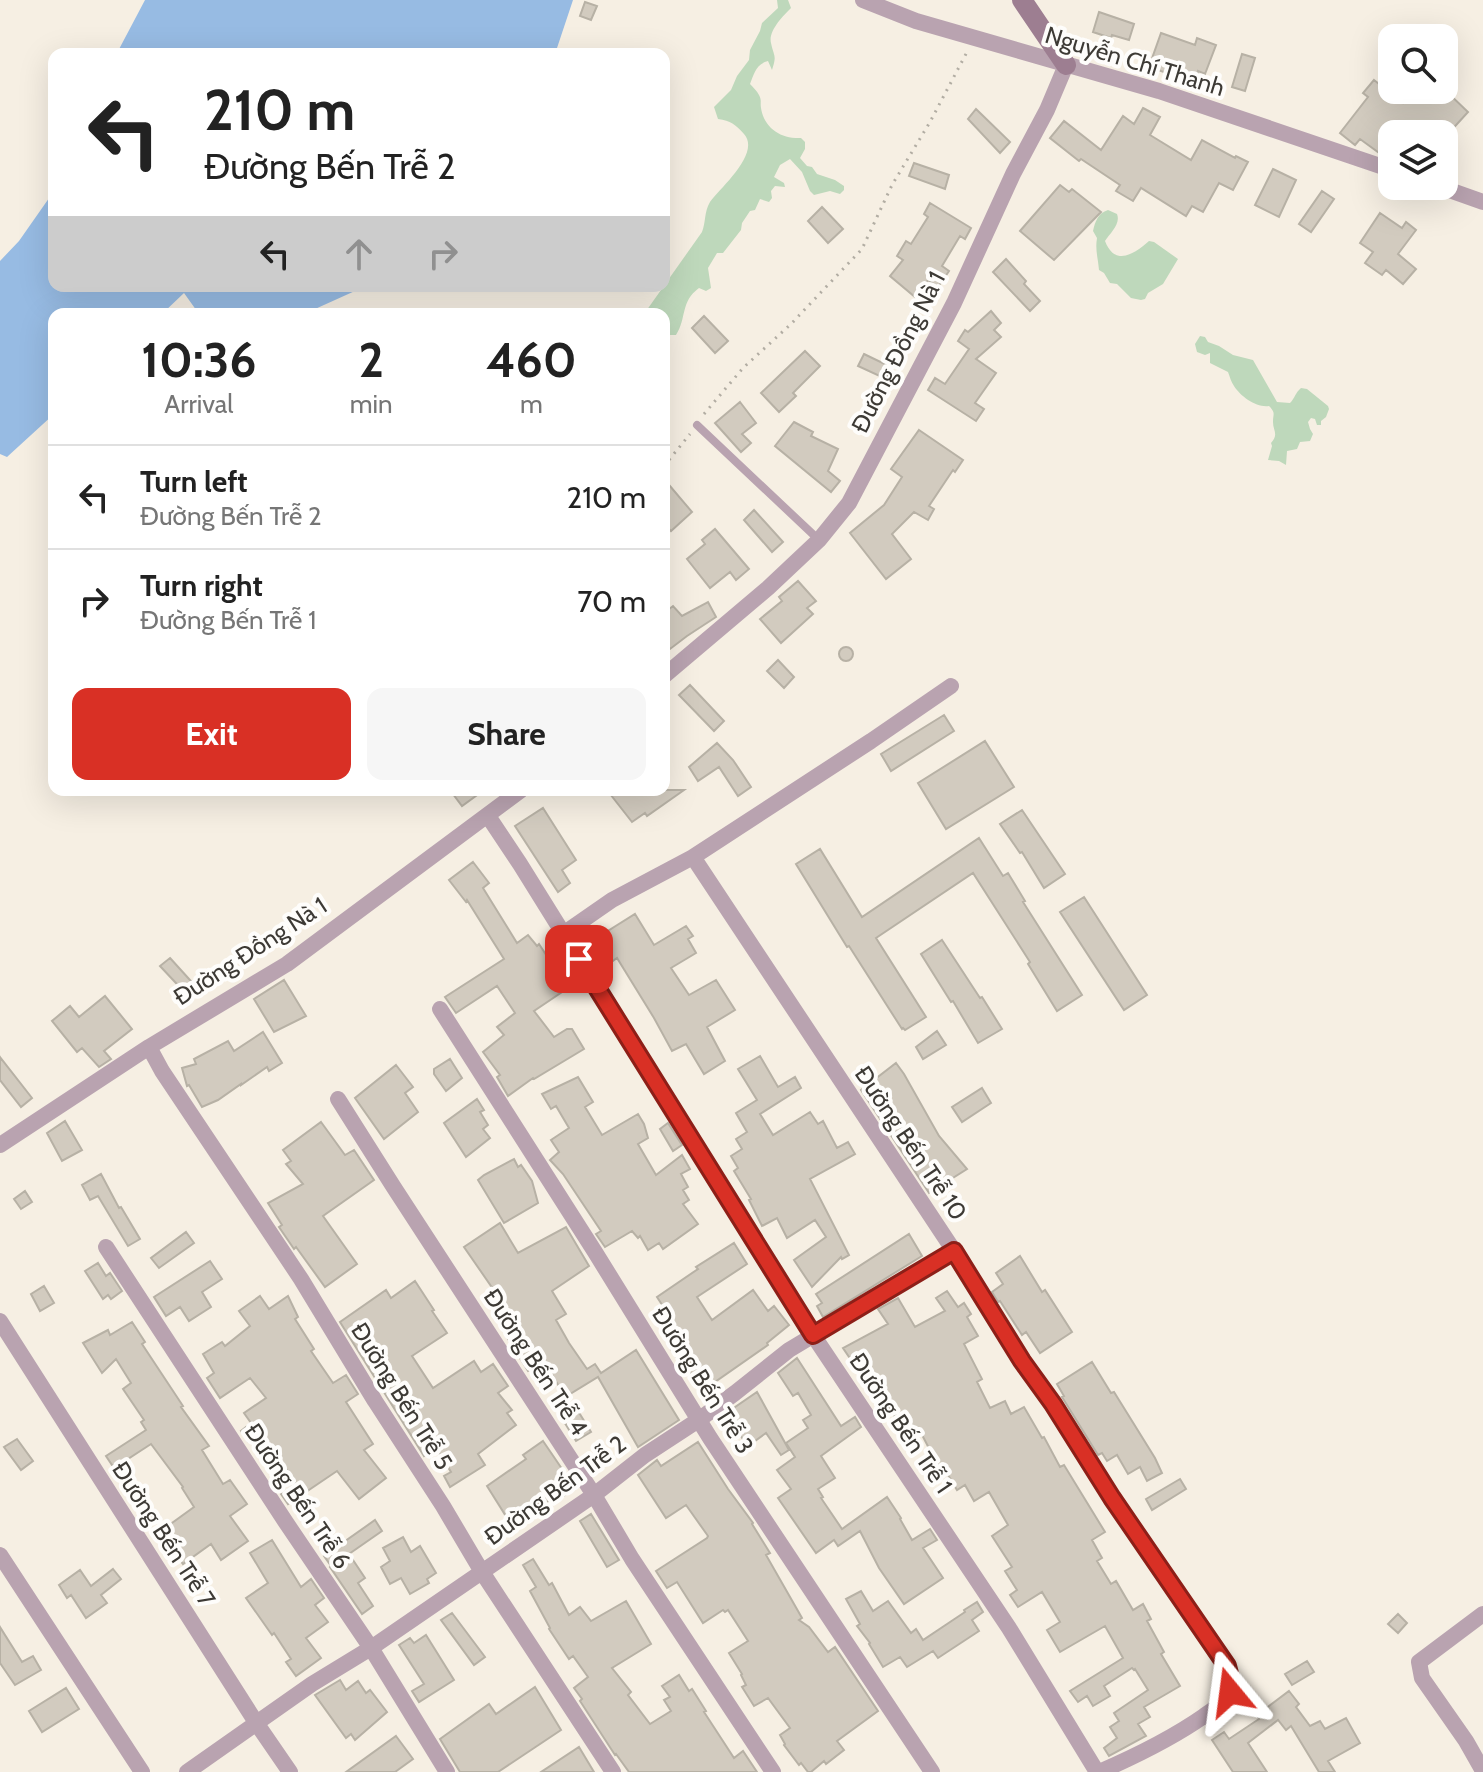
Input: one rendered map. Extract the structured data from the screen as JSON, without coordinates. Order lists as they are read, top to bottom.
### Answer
{
  "streets": {
    "street": [
      "Nguyễn Chí Thanh",
      "Đường Đồng Nà 1",
      "Đường Bến Trễ 10",
      "Đường Bến Trễ 4",
      "Đường Bến Trễ 3",
      "Đường Bến Trễ 5",
      "Đường Bến Trễ 1",
      "Đường Bến Trễ 2",
      "Đường Bến Trễ 6",
      "Đường Bến Trễ 7"
    ]
  },
  "crossings": [
    ["Nguyễn Chí Thanh", "Đường Đồng Nà 1"],
    ["Đường Đồng Nà 1", "Đường Bến Trễ 5"],
    ["Đường Đồng Nà 1", "Đường Bến Trễ 1"],
    ["Đường Bến Trễ 10", "Đường Bến Trễ 1"],
    ["Đường Bến Trễ 10", "Đường Bến Trễ 2"],
    ["Đường Bến Trễ 4", "Đường Bến Trễ 2"],
    ["Đường Bến Trễ 3", "Đường Bến Trễ 2"],
    ["Đường Bến Trễ 5", "Đường Bến Trễ 2"],
    ["Đường Bến Trễ 1", "Đường Bến Trễ 2"],
    ["Đường Bến Trễ 2", "Đường Bến Trễ 6"],
    ["Đường Bến Trễ 2", "Đường Bến Trễ 7"]
  ],
  "page": {
    "turn": ["210 m", "Đường Bến Trễ 2"],
    "eta": [
      "10:36",
      "Arrival",
      "2",
      "min",
      "460",
      "m"
    ],
    "list": [
      {
        "name": "Turn left",
        "note": "Đường Bến Trễ 2",
        "value": "210 m"
      },
      {
        "name": "Turn right",
        "note": "Đường Bến Trễ 1",
        "value": "70 m"
      }
    ],
    "buttons": ["Exit", "Share"]
  }
}
